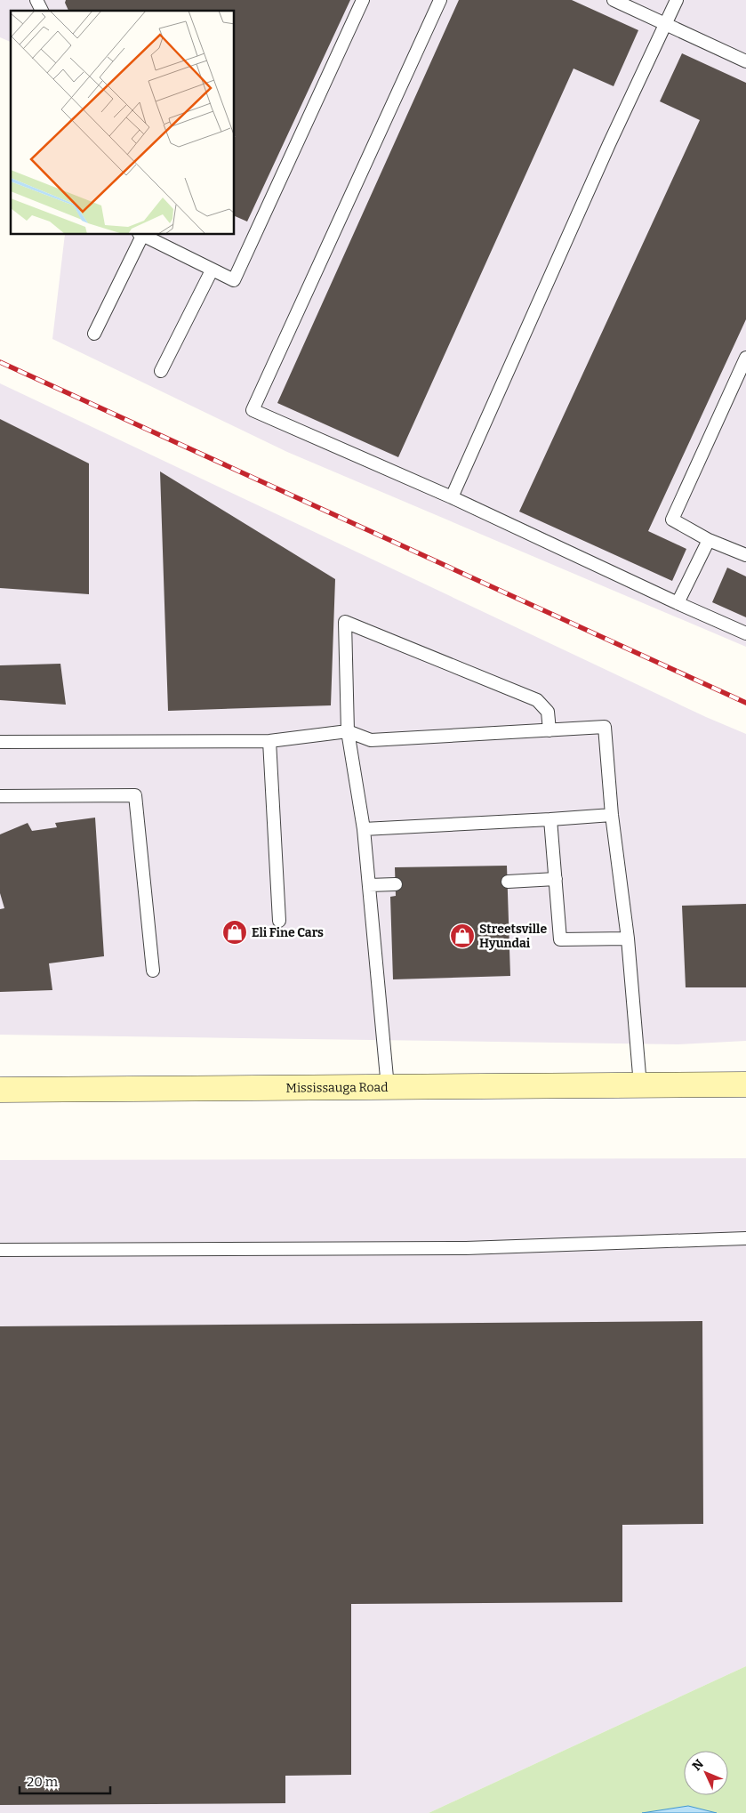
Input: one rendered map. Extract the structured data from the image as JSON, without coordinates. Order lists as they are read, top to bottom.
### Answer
{
  "streets": {
    "main road": ["Mississauga Road"]
  },
  "places": {
    "shop": ["Eli Fine Cars", "Streetsville Hyundai"]
  },
  "scale_bar": "20 m",
  "north": "top left"
}
